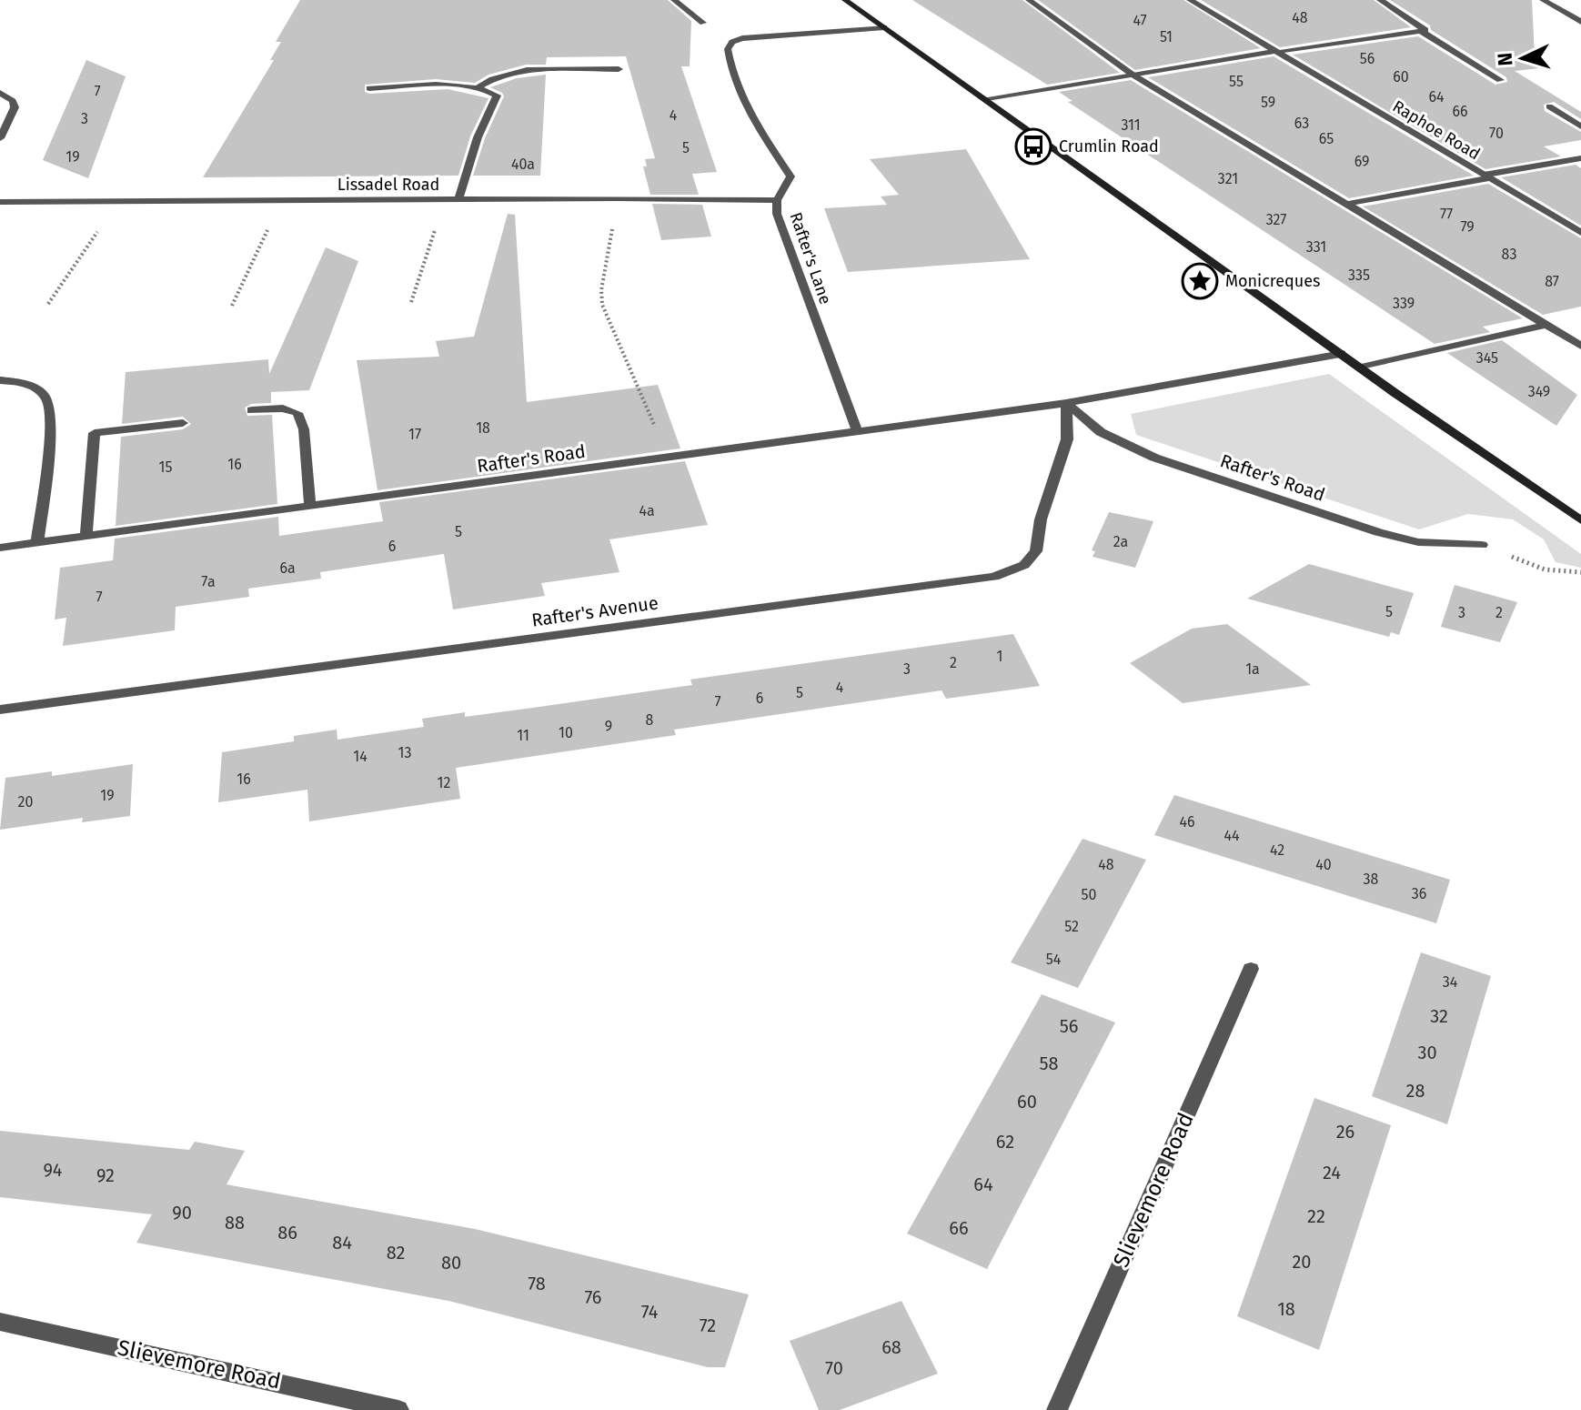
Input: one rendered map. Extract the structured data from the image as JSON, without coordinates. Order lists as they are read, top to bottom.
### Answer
{
  "streets": {
    "street": [
      "Raphoe Road",
      "Lissadel Road",
      "Rafter's Lane",
      "Rafter's Road",
      "Rafter's Avenue",
      "Slievemore Road"
    ]
  },
  "crossings": [
    ["Lissadel Road", "Rafter's Lane"],
    ["Rafter's Lane", "Rafter's Road"],
    ["Rafter's Road", "Rafter's Avenue"]
  ],
  "places": {
    "bus stop": ["Crumlin Road"],
    "place": ["Monicreques"]
  },
  "house_numbers": [
    "48",
    "47",
    "51",
    "56",
    "60",
    "55",
    "7",
    "64",
    "59",
    "66",
    "4",
    "3",
    "63",
    "311",
    "70",
    "65",
    "5",
    "19",
    "69",
    "40a",
    "321",
    "77",
    "327",
    "79",
    "331",
    "83",
    "335",
    "87",
    "339",
    "345",
    "349",
    "18",
    "17",
    "16",
    "15",
    "4a",
    "5",
    "2a",
    "6",
    "6a",
    "7a",
    "7",
    "5",
    "3",
    "2",
    "1",
    "2",
    "3",
    "1a",
    "4",
    "5",
    "6",
    "7",
    "8",
    "9",
    "10",
    "11",
    "13",
    "14",
    "16",
    "12",
    "19",
    "20",
    "46",
    "44",
    "42",
    "48",
    "40",
    "38",
    "36",
    "50",
    "52",
    "54",
    "34",
    "32",
    "56",
    "30",
    "58",
    "28",
    "60",
    "26",
    "62",
    "94",
    "24",
    "92",
    "64",
    "90",
    "22",
    "88",
    "66",
    "86",
    "84",
    "82",
    "20",
    "80",
    "78",
    "76",
    "18",
    "74",
    "72",
    "68",
    "70"
  ],
  "north": "left"
}
